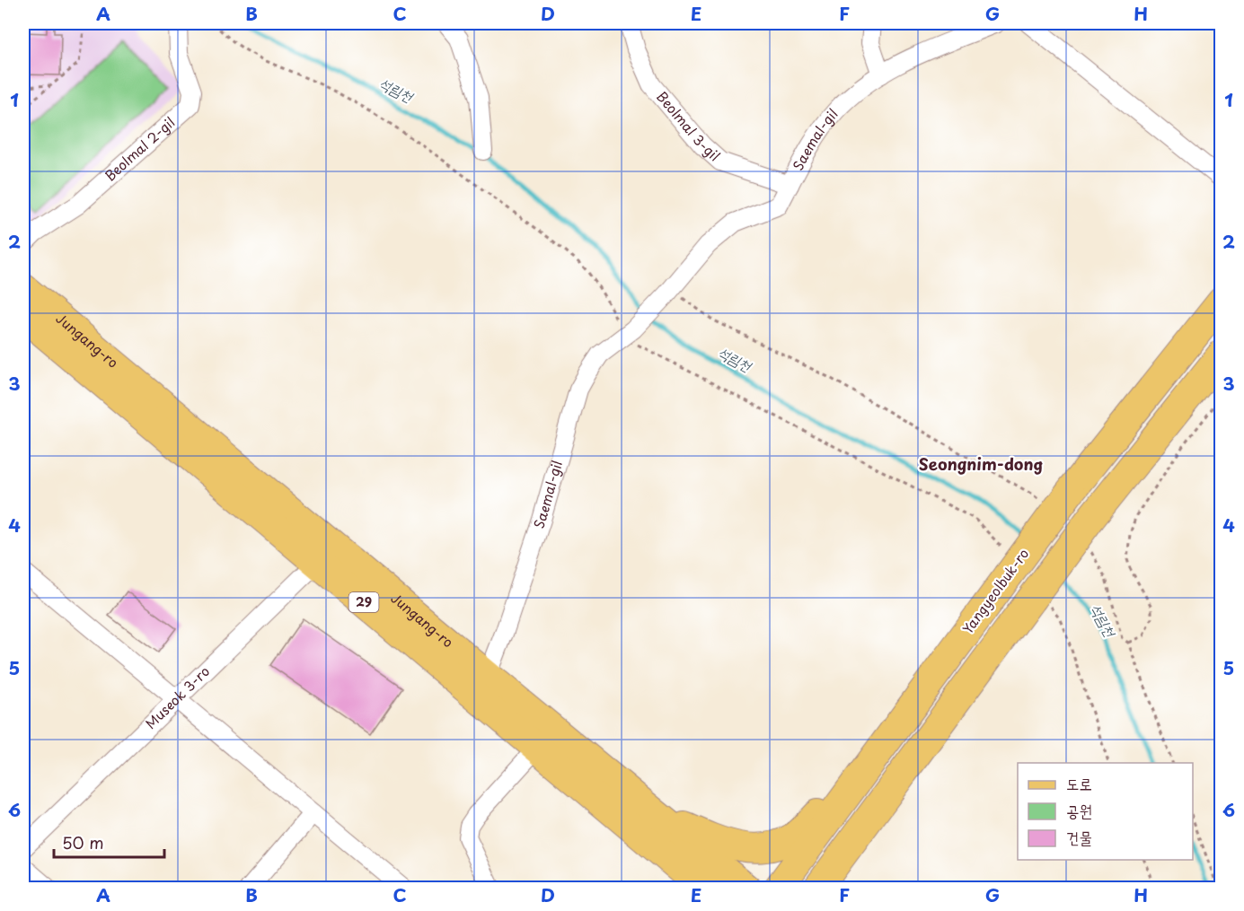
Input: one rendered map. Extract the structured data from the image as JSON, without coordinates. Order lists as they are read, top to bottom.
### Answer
{
  "streets": {
    "main road": ["Jungang-ro", "Yangyeolbuk-ro", "29"],
    "street": [
      "Beolmal 3-gil",
      "Saemal-gil",
      "Beolmal 2-gil",
      "Museok 3-ro"
    ]
  },
  "crossings": [
    ["Beolmal 3-gil", "Saemal-gil"],
    ["Saemal-gil", "Jungang-ro"],
    ["Jungang-ro", "Museok 3-ro"]
  ],
  "districts": ["Seongnim-dong"],
  "water": ["석림천"],
  "legend": ["도로", "공원", "건물"],
  "scale_bar": "50 m",
  "grid": {
    "columns": [
      "A",
      "B",
      "C",
      "D",
      "E",
      "F",
      "G",
      "H"
    ],
    "rows": [
      "1",
      "2",
      "3",
      "4",
      "5",
      "6"
    ]
  }
}
